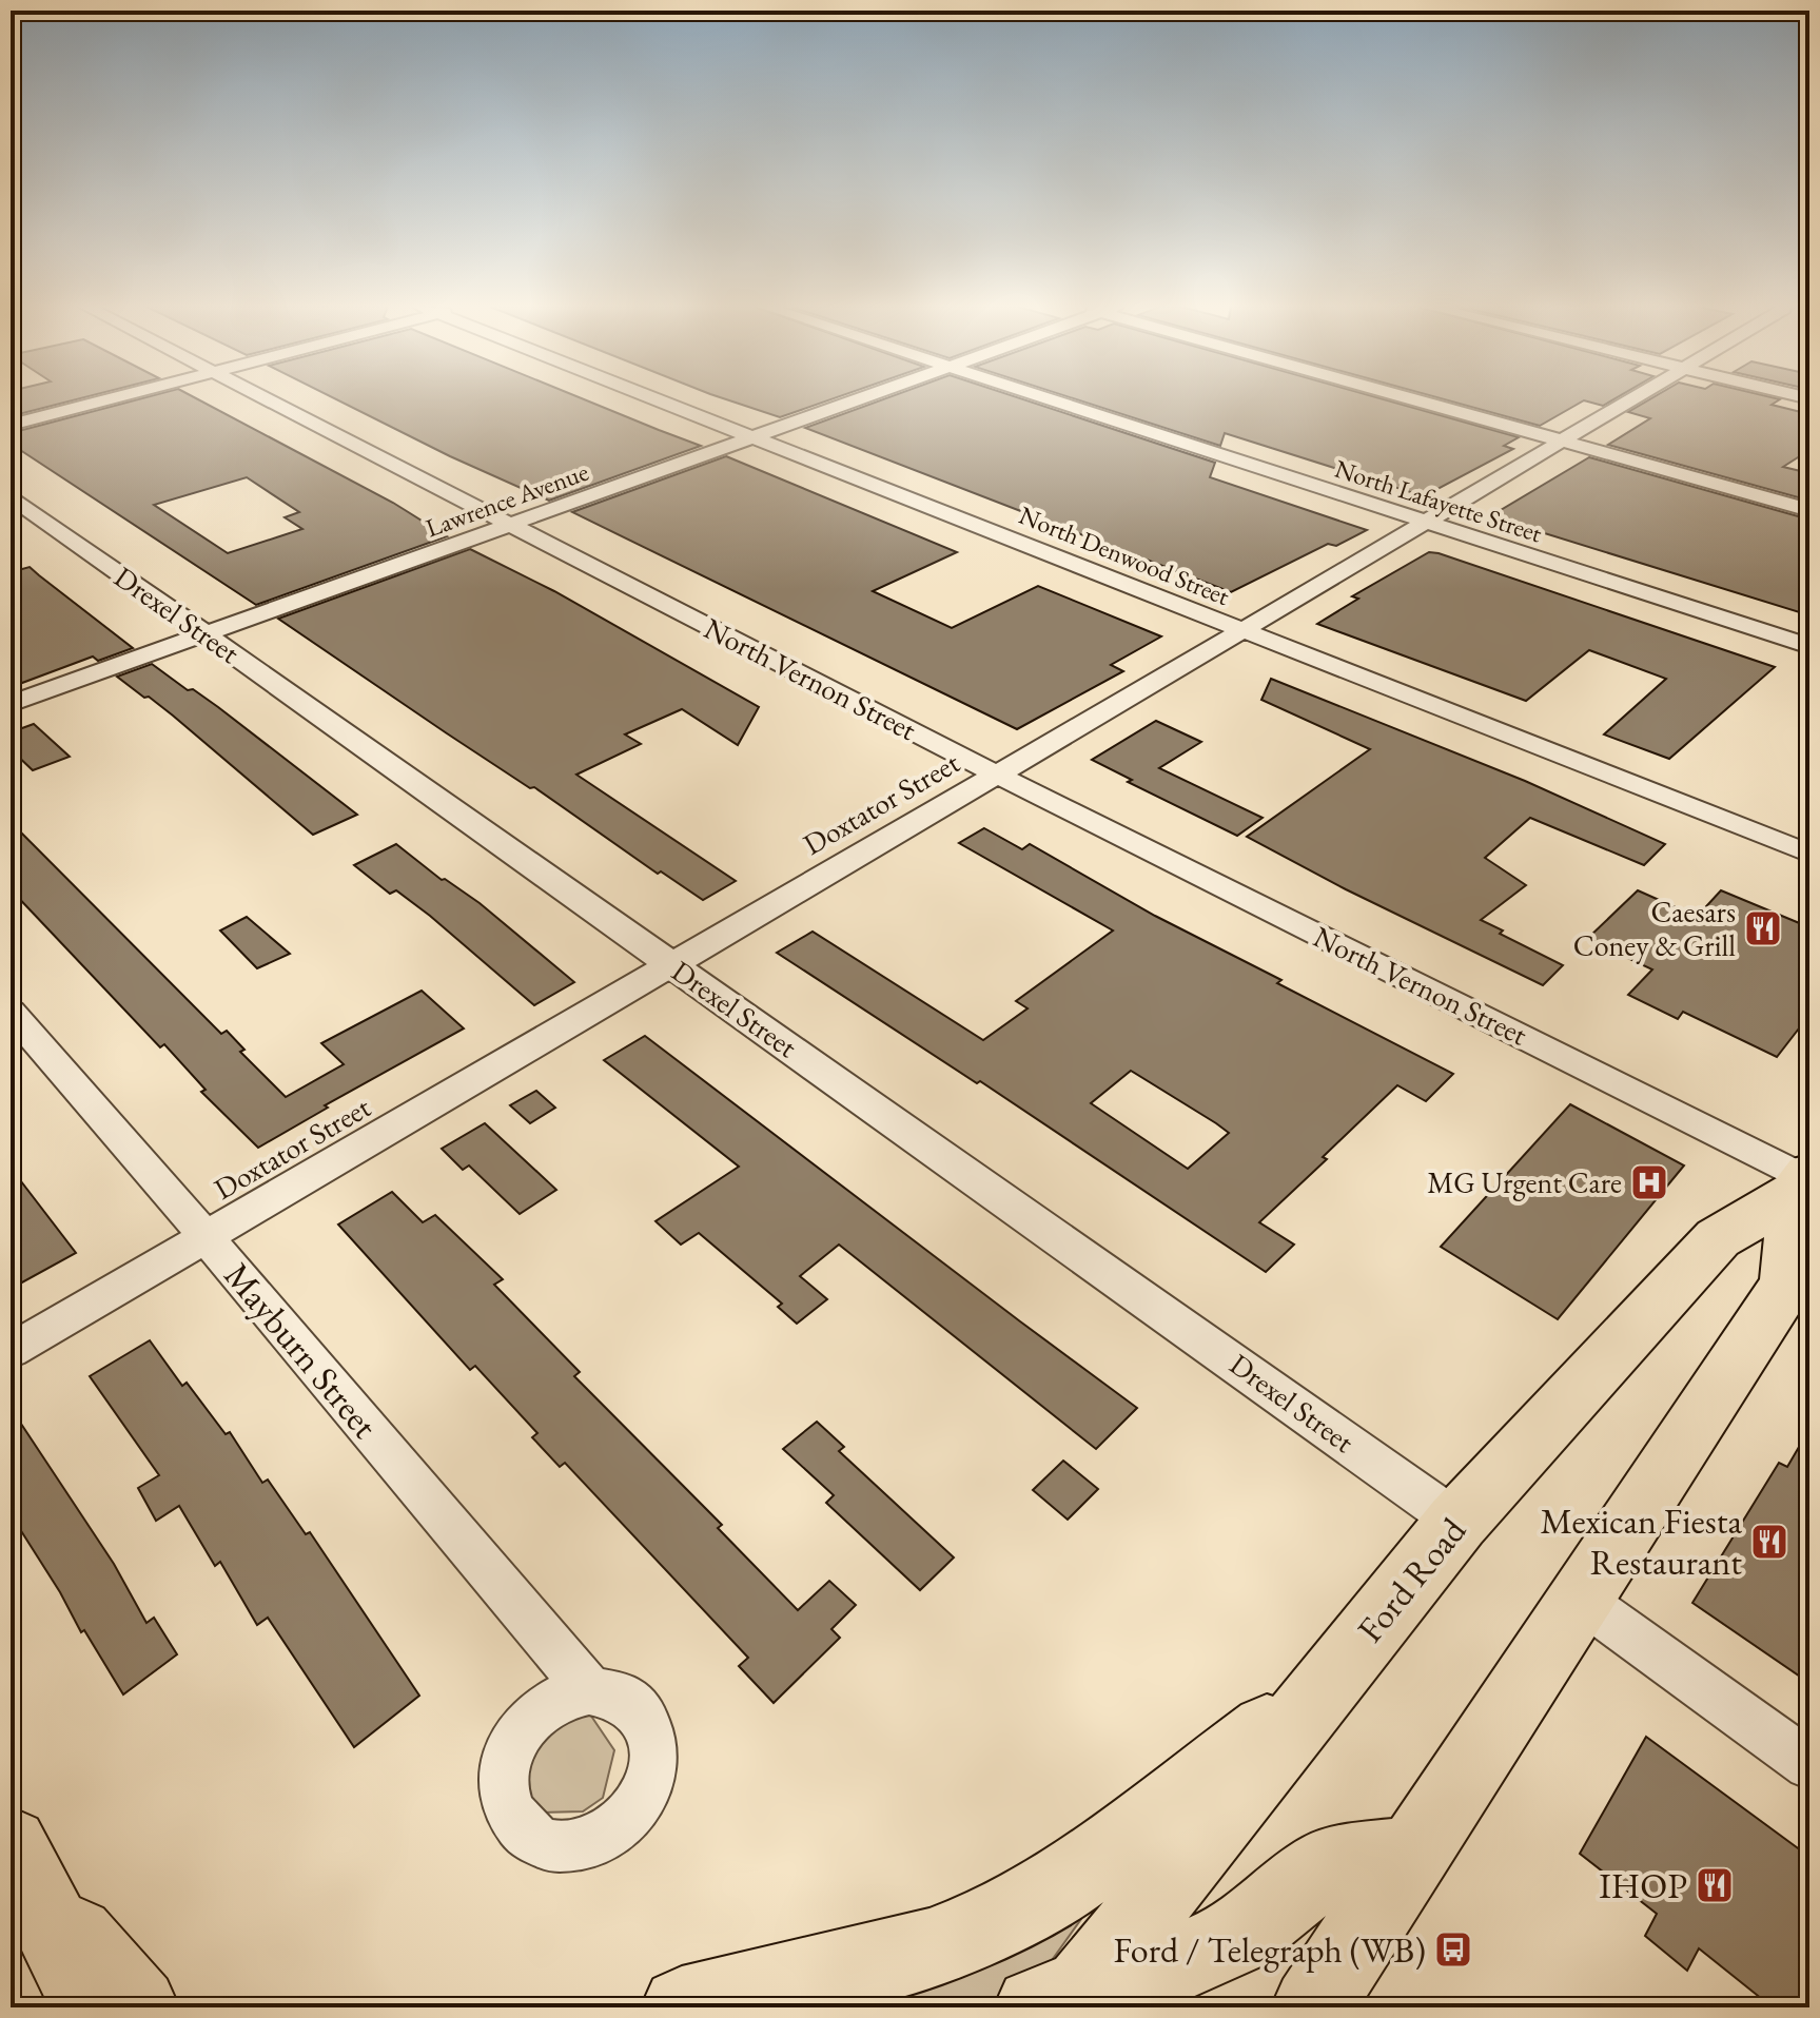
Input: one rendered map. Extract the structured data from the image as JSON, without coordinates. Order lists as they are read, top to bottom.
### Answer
{
  "streets": {
    "main road": ["Ford Road"],
    "street": [
      "Lawrence Avenue",
      "North Lafayette Street",
      "North Denwood Street",
      "Drexel Street",
      "North Vernon Street",
      "Doxtator Street",
      "Mayburn Street"
    ]
  },
  "crossings": [
    ["Lawrence Avenue", "North Denwood Street"],
    ["Lawrence Avenue", "Drexel Street"],
    ["Lawrence Avenue", "North Vernon Street"],
    ["North Lafayette Street", "Doxtator Street"],
    ["North Denwood Street", "Doxtator Street"],
    ["Drexel Street", "Doxtator Street"],
    ["Drexel Street", "Ford Road"],
    ["North Vernon Street", "Doxtator Street"],
    ["North Vernon Street", "Ford Road"],
    ["Doxtator Street", "Mayburn Street"]
  ],
  "places": {
    "restaurant": ["Caesars Coney & Grill", "Mexican Fiesta Restaurant", "IHOP"],
    "hospital": ["MG Urgent Care"],
    "bus stop": ["Ford / Telegraph (WB)"]
  }
}
